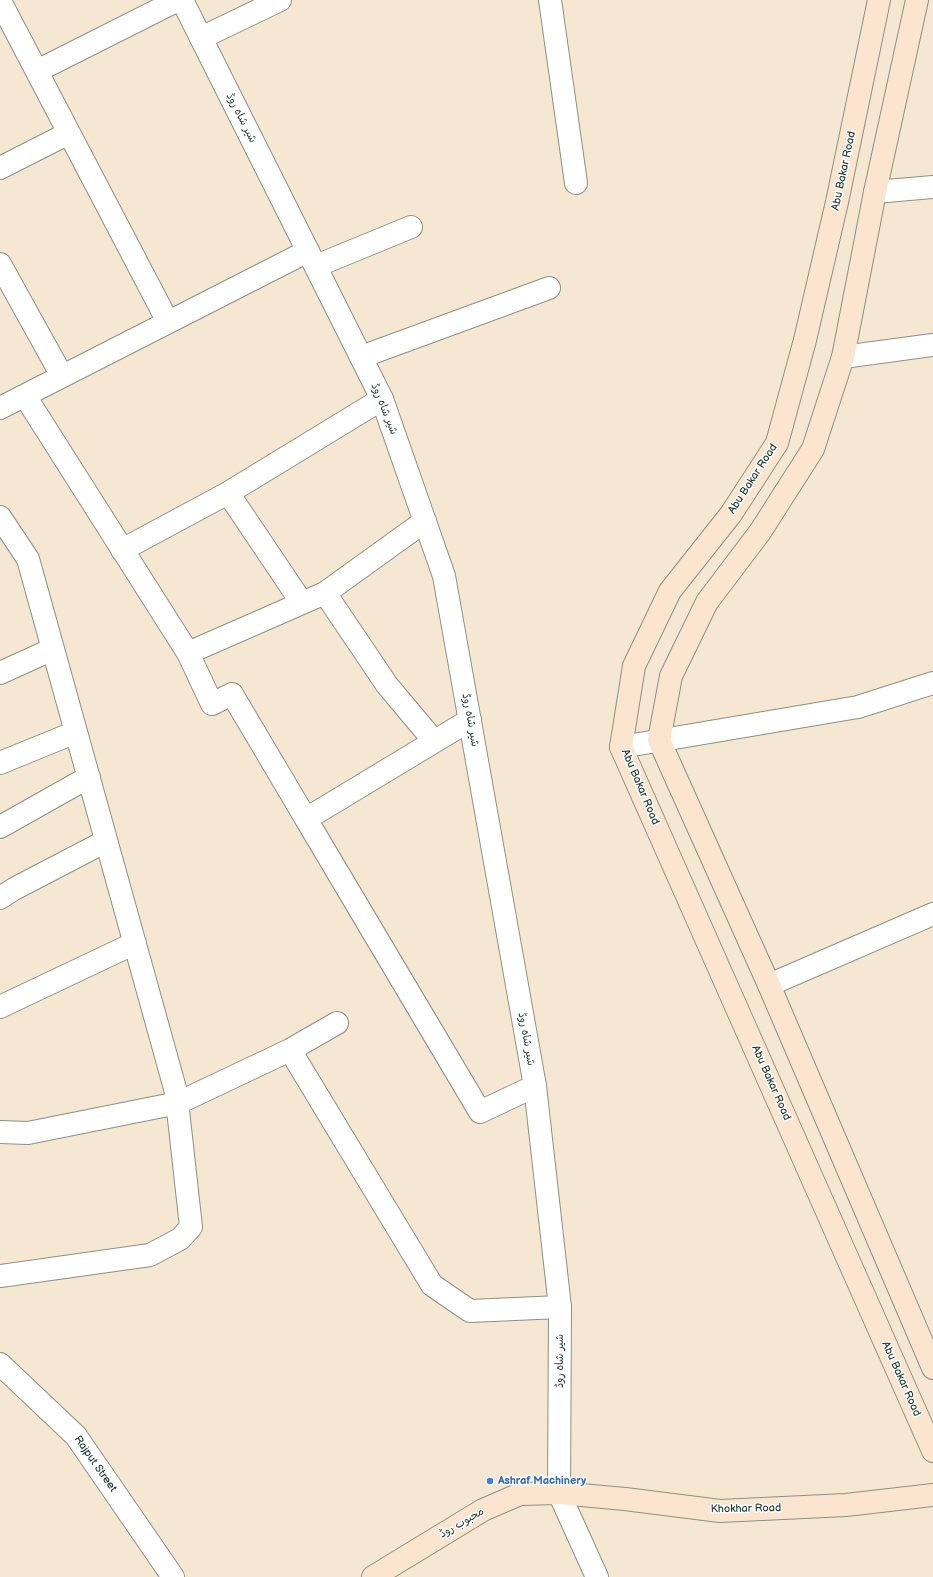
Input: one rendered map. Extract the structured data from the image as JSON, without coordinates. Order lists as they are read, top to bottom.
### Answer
{
  "streets": {
    "main road": ["Abu Bakar Road", "Khokhar Road", "محبوب روڈ"],
    "street": ["شیر شاہ روڈ", "Rajput Street"]
  },
  "crossings": [
    ["شیر شاہ روڈ", "Khokhar Road"],
    ["شیر شاہ روڈ", "محبوب روڈ"],
    ["Khokhar Road", "محبوب روڈ"]
  ],
  "places": ["Ashraf Machinery"]
}
